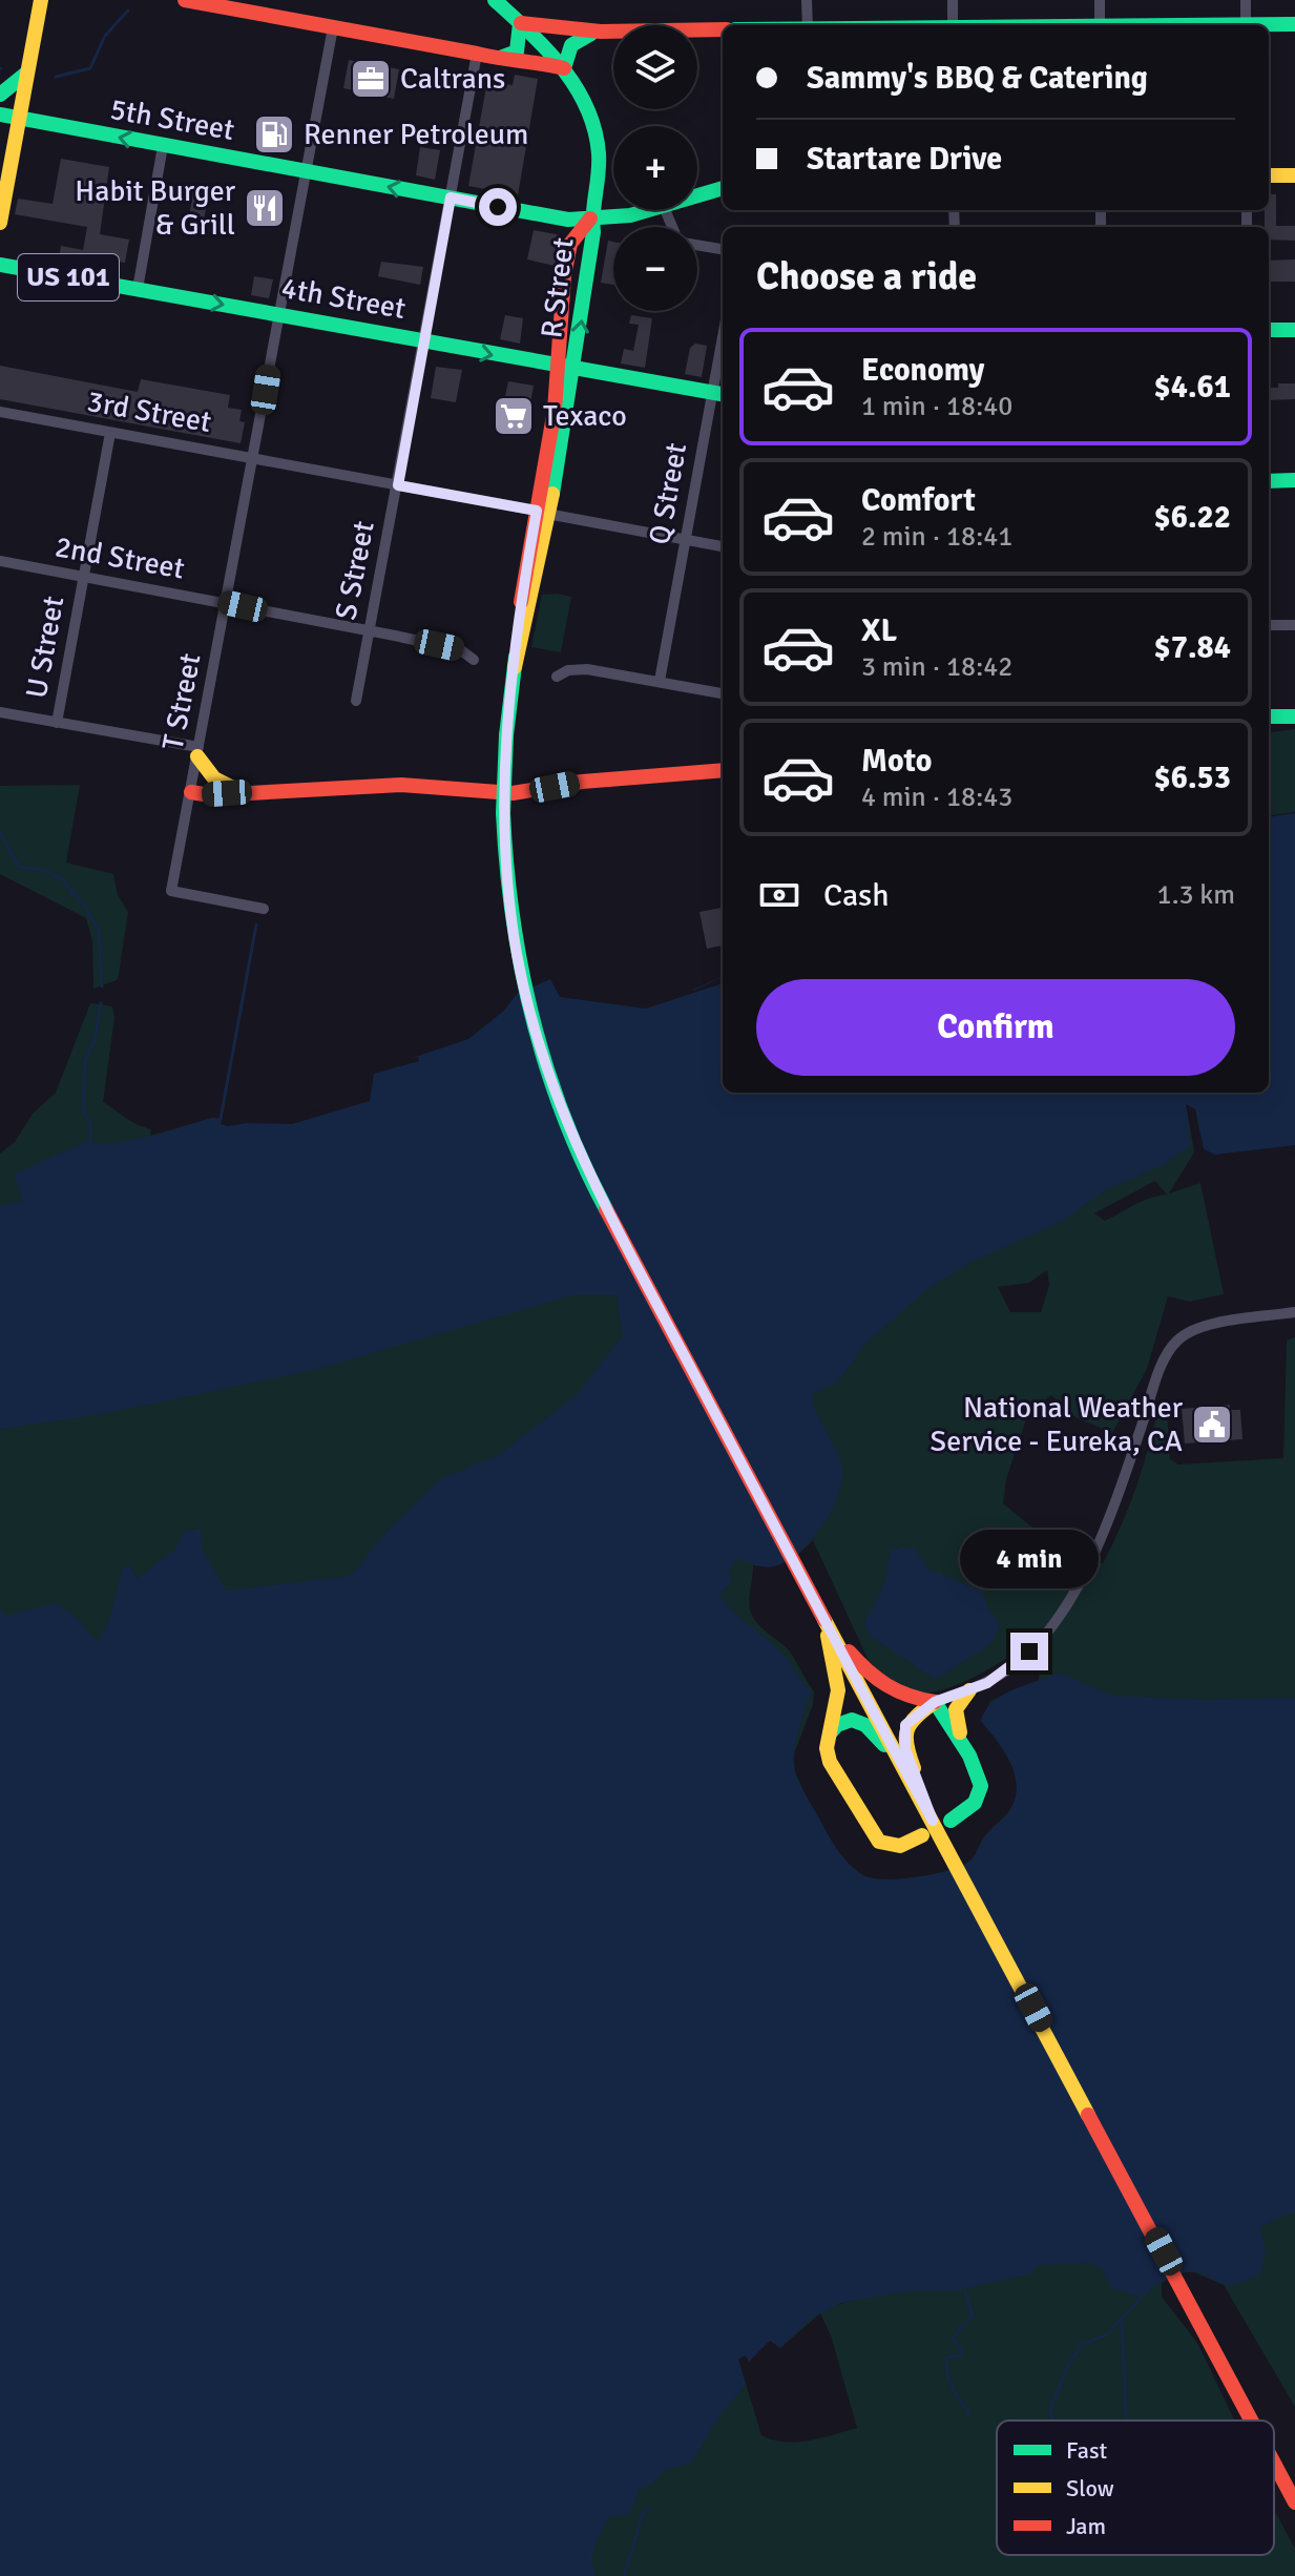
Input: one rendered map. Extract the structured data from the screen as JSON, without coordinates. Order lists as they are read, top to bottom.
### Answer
{
  "streets": {
    "main road": [
      "5th Street",
      "US 101",
      "R Street",
      "4th Street"
    ],
    "street": [
      "3rd Street",
      "Q Street",
      "2nd Street",
      "S Street",
      "U Street",
      "T Street"
    ]
  },
  "crossings": [
    ["5th Street", "R Street"],
    ["5th Street", "S Street"],
    ["5th Street", "T Street"],
    ["R Street", "4th Street"],
    ["R Street", "3rd Street"],
    ["4th Street", "Q Street"],
    ["4th Street", "S Street"],
    ["4th Street", "T Street"],
    ["3rd Street", "Q Street"],
    ["3rd Street", "S Street"],
    ["3rd Street", "U Street"],
    ["3rd Street", "T Street"],
    ["2nd Street", "S Street"],
    ["2nd Street", "U Street"],
    ["2nd Street", "T Street"]
  ],
  "one_way": ["5th Street", "4th Street"],
  "places": {
    "office": ["Caltrans"],
    "fuel station": ["Renner Petroleum"],
    "restaurant": ["Habit Burger & Grill"],
    "supermarket": ["Texaco"],
    "public building": ["National Weather Service - Eureka, CA"]
  },
  "legend": ["Fast", "Slow", "Jam"],
  "page": {
    "map_buttons": ["+", "−"],
    "banner": ["Sammy's BBQ & Catering", "Startare Drive"],
    "heading": "Choose a ride",
    "list": [
      {
        "name": "Economy",
        "note": "1 min · 18:40",
        "value": "$4.61"
      },
      {
        "name": "Comfort",
        "note": "2 min · 18:41",
        "value": "$6.22"
      },
      {
        "name": "XL",
        "note": "3 min · 18:42",
        "value": "$7.84"
      },
      {
        "name": "Moto",
        "note": "4 min · 18:43",
        "value": "$6.53"
      }
    ],
    "pay": ["Cash", "1.3 km"],
    "buttons": "Confirm",
    "bubble": "4 min"
  }
}
